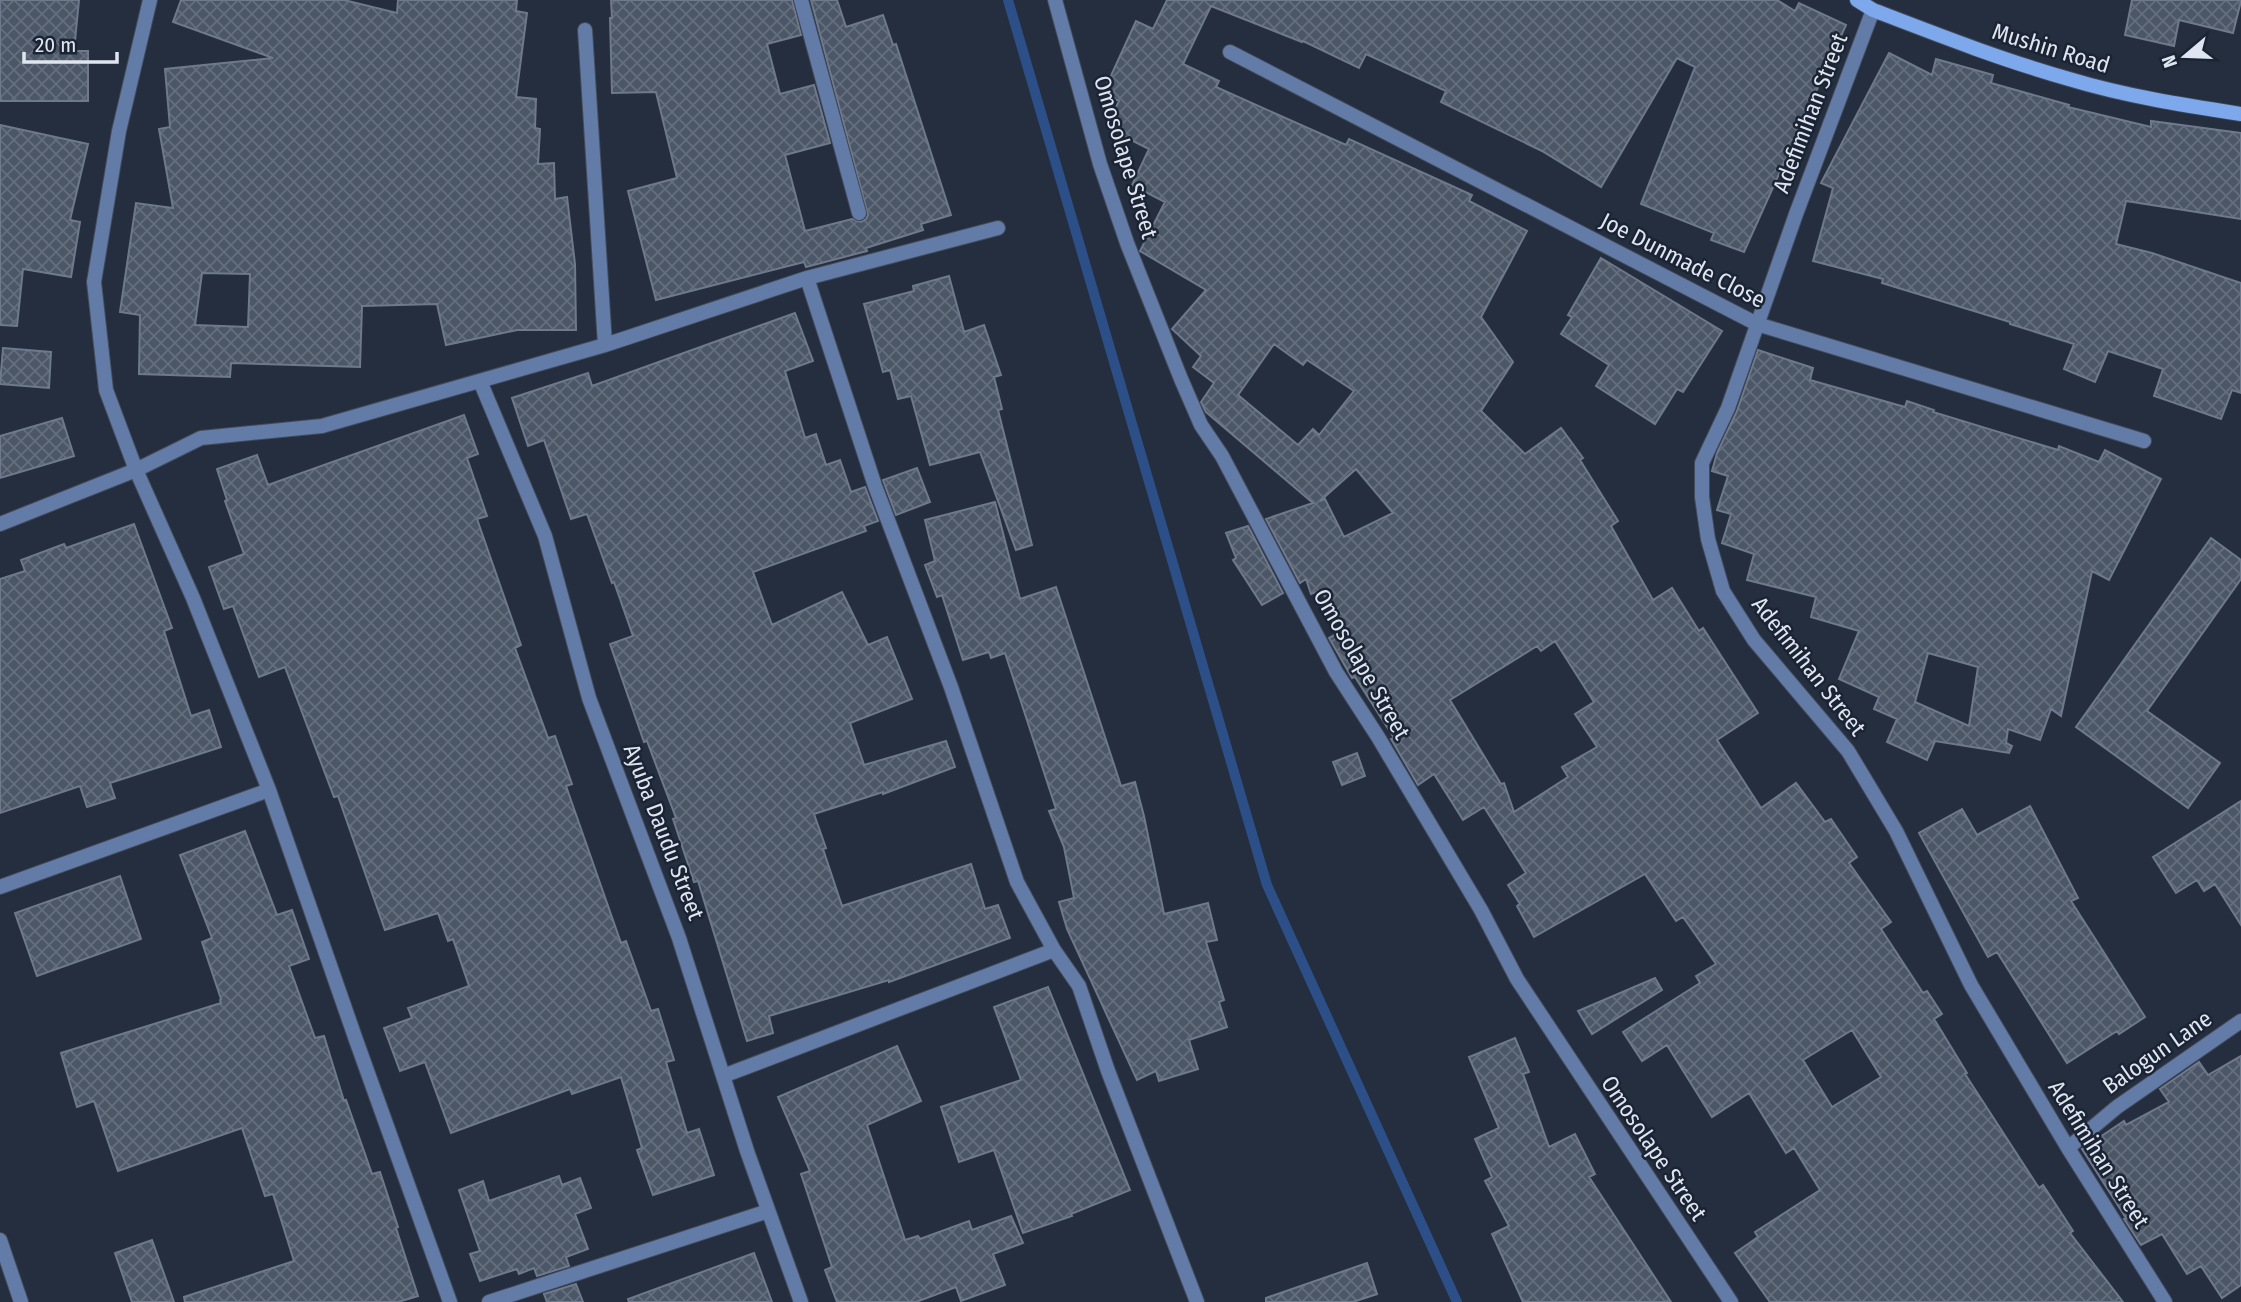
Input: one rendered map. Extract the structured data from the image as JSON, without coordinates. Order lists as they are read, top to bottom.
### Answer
{
  "streets": {
    "main road": ["Mushin Road"],
    "street": [
      "Adefimihan Street",
      "Omosolape Street",
      "Joe Dunmade Close",
      "Ayuba Daudu Street",
      "Balogun Lane"
    ]
  },
  "crossings": [
    ["Mushin Road", "Adefimihan Street"],
    ["Adefimihan Street", "Joe Dunmade Close"],
    ["Adefimihan Street", "Balogun Lane"]
  ],
  "scale_bar": "20 m",
  "north": "left"
}
